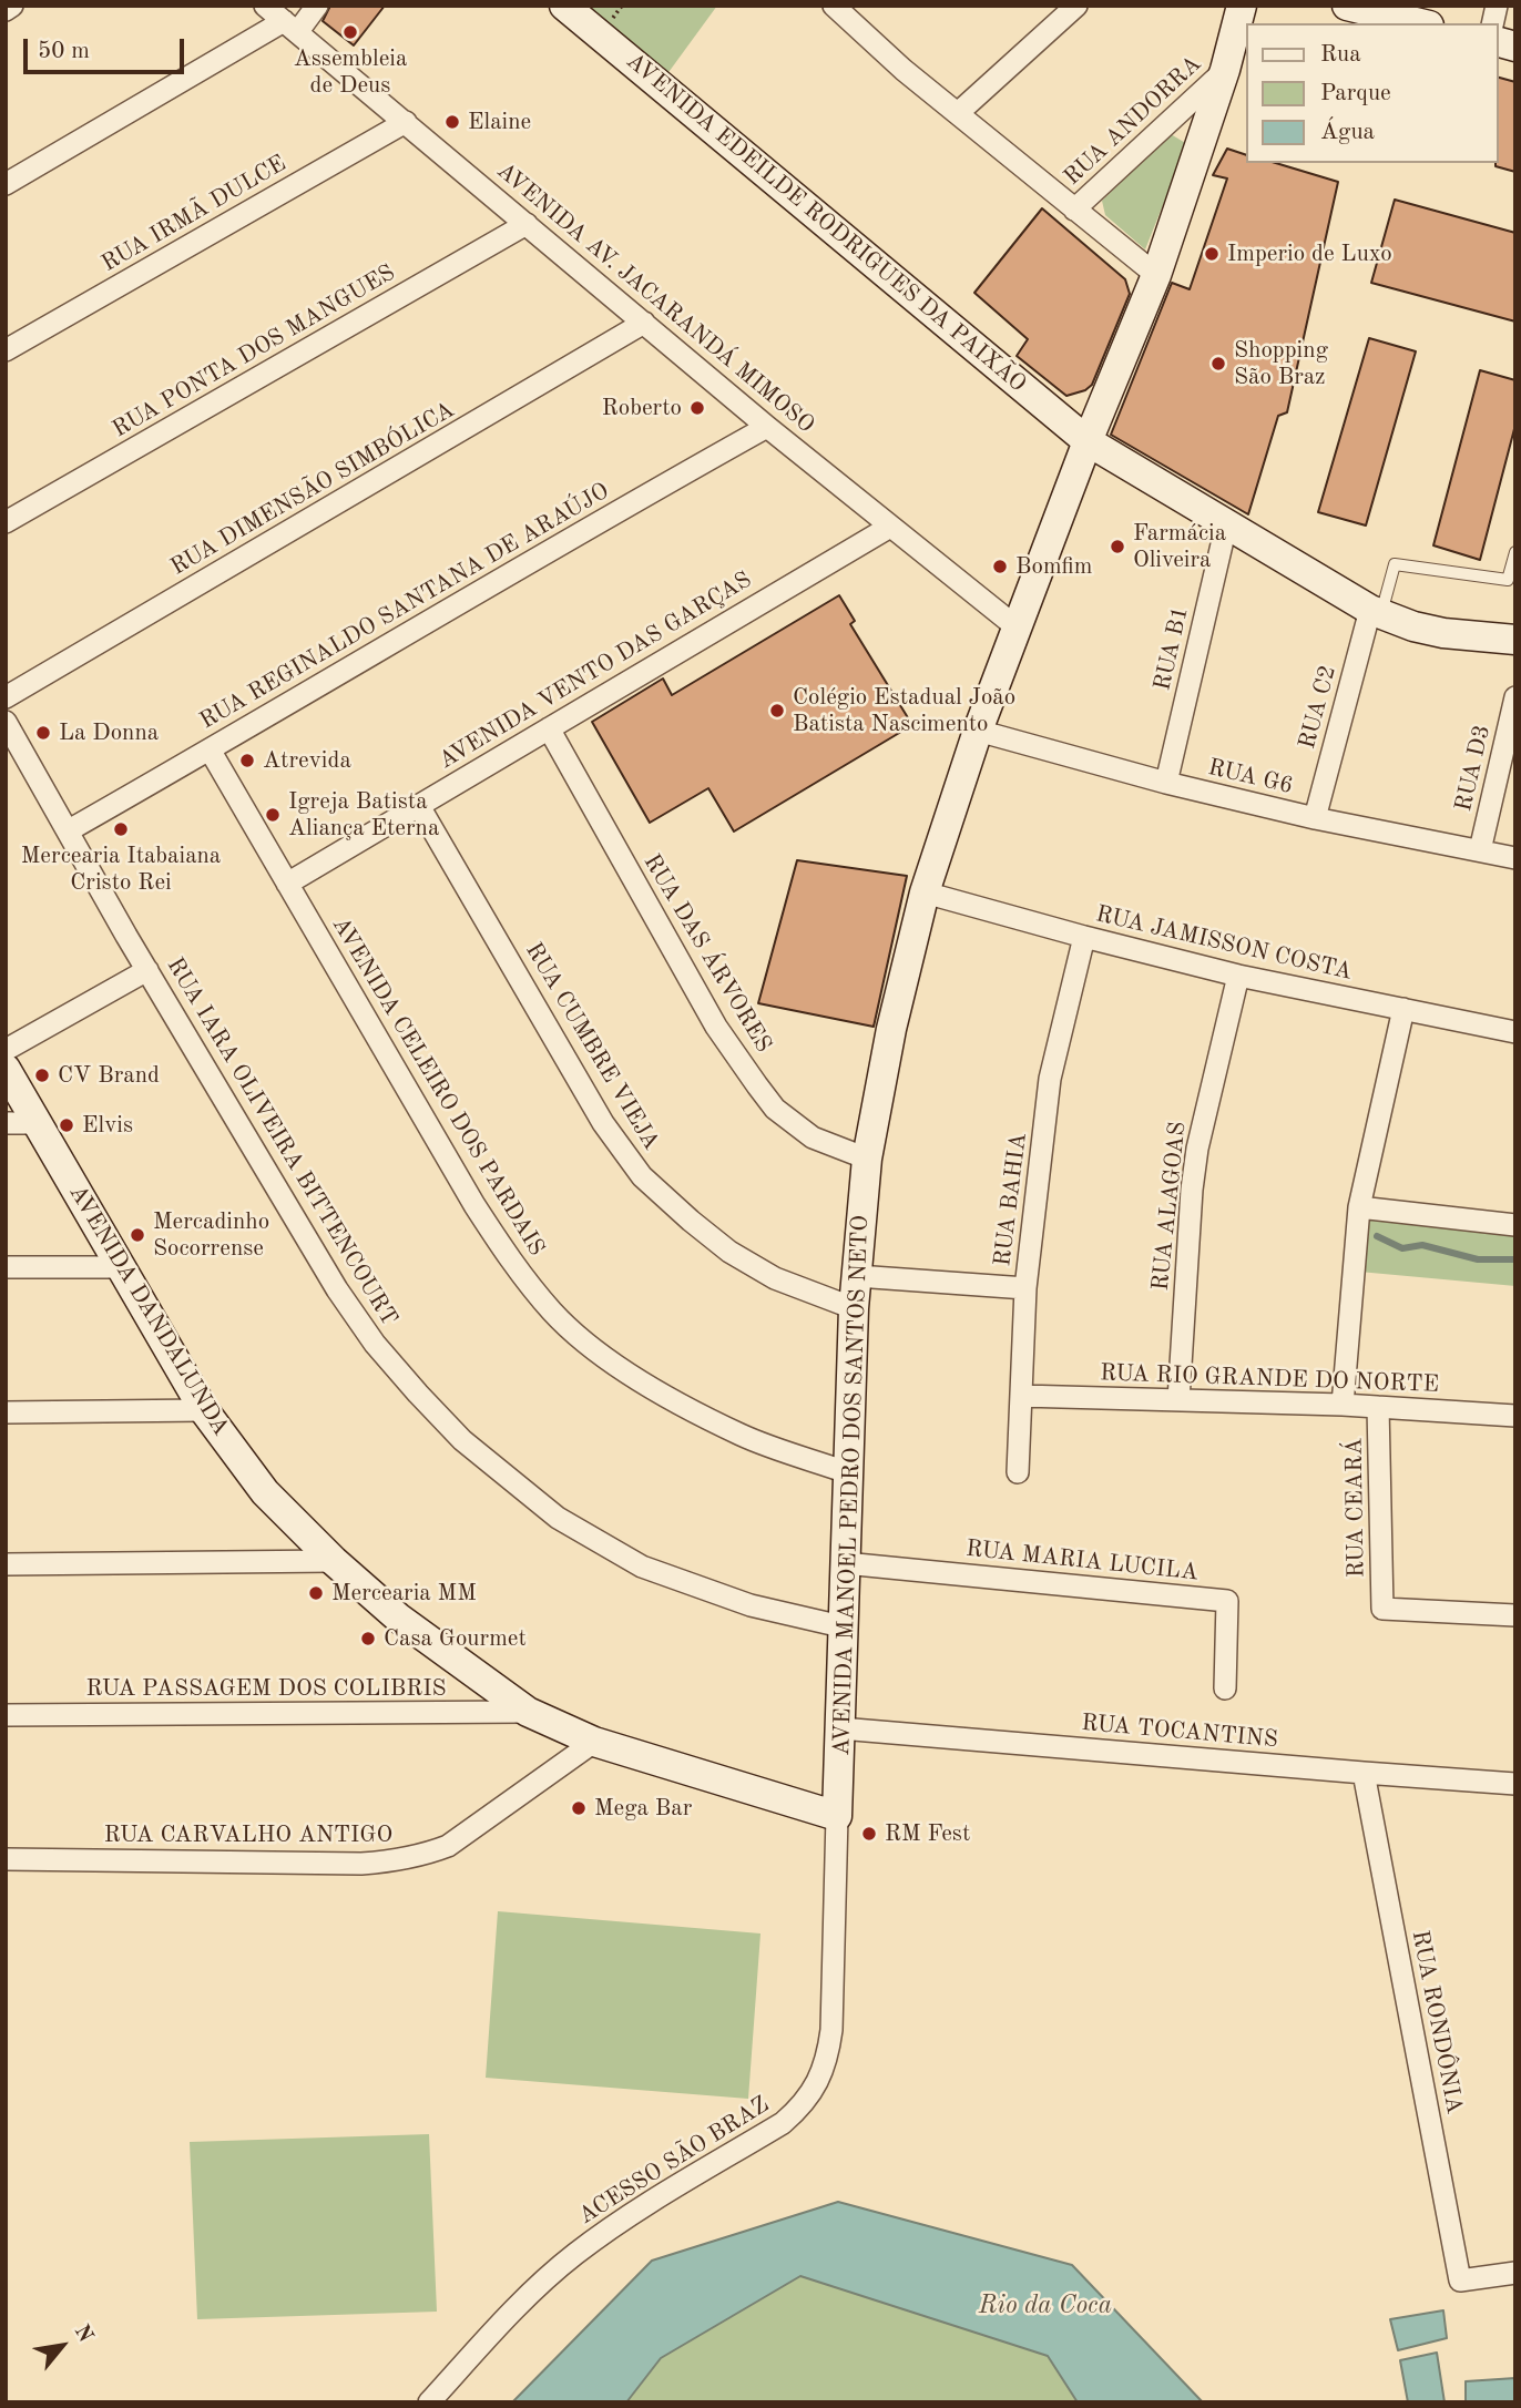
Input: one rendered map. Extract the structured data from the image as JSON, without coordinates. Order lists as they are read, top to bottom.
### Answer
{
  "streets": {
    "street": [
      "RUA ANDORRA",
      "RUA IRMÃ DULCE",
      "AVENIDA EDEILDE RODRIGUES DA PAIXÃO",
      "AVENIDA AV. JACARANDÁ MIMOSO",
      "RUA PONTA DOS MANGUES",
      "RUA DIMENSÃO SIMBÓLICA",
      "RUA REGINALDO SANTANA DE ARAÚJO",
      "RUA B1",
      "AVENIDA VENTO DAS GARÇAS",
      "RUA C2",
      "RUA D3",
      "RUA G6",
      "RUA JAMISSON COSTA",
      "RUA DAS ÁRVORES",
      "RUA CUMBRE VIEJA",
      "AVENIDA CELEIRO DOS PARDAIS",
      "RUA IARA OLIVEIRA BITTENCOURT",
      "RUA BAHIA",
      "RUA ALAGOAS",
      "AVENIDA DANDALUNDA",
      "RUA RIO GRANDE DO NORTE",
      "AVENIDA MANOEL PEDRO DOS SANTOS NETO",
      "RUA CEARÁ",
      "RUA MARIA LUCILA",
      "RUA PASSAGEM DOS COLIBRIS",
      "RUA TOCANTINS",
      "RUA CARVALHO ANTIGO",
      "RUA RONDÔNIA",
      "ACESSO SÃO BRAZ"
    ]
  },
  "crossings": [
    ["RUA ANDORRA", "AVENIDA MANOEL PEDRO DOS SANTOS NETO"],
    ["RUA IRMÃ DULCE", "AVENIDA AV. JACARANDÁ MIMOSO"],
    ["AVENIDA EDEILDE RODRIGUES DA PAIXÃO", "RUA B1"],
    ["AVENIDA EDEILDE RODRIGUES DA PAIXÃO", "RUA C2"],
    ["AVENIDA EDEILDE RODRIGUES DA PAIXÃO", "AVENIDA MANOEL PEDRO DOS SANTOS NETO"],
    ["AVENIDA AV. JACARANDÁ MIMOSO", "RUA PONTA DOS MANGUES"],
    ["AVENIDA AV. JACARANDÁ MIMOSO", "RUA DIMENSÃO SIMBÓLICA"],
    ["AVENIDA AV. JACARANDÁ MIMOSO", "RUA REGINALDO SANTANA DE ARAÚJO"],
    ["AVENIDA AV. JACARANDÁ MIMOSO", "AVENIDA VENTO DAS GARÇAS"],
    ["AVENIDA AV. JACARANDÁ MIMOSO", "AVENIDA MANOEL PEDRO DOS SANTOS NETO"],
    ["RUA REGINALDO SANTANA DE ARAÚJO", "AVENIDA CELEIRO DOS PARDAIS"],
    ["RUA REGINALDO SANTANA DE ARAÚJO", "RUA IARA OLIVEIRA BITTENCOURT"],
    ["RUA B1", "RUA G6"],
    ["AVENIDA VENTO DAS GARÇAS", "RUA DAS ÁRVORES"],
    ["AVENIDA VENTO DAS GARÇAS", "RUA CUMBRE VIEJA"],
    ["AVENIDA VENTO DAS GARÇAS", "AVENIDA CELEIRO DOS PARDAIS"],
    ["RUA C2", "RUA G6"],
    ["RUA D3", "RUA G6"],
    ["RUA G6", "AVENIDA MANOEL PEDRO DOS SANTOS NETO"],
    ["RUA JAMISSON COSTA", "RUA BAHIA"],
    ["RUA JAMISSON COSTA", "RUA ALAGOAS"],
    ["RUA JAMISSON COSTA", "AVENIDA MANOEL PEDRO DOS SANTOS NETO"],
    ["RUA DAS ÁRVORES", "AVENIDA MANOEL PEDRO DOS SANTOS NETO"],
    ["RUA CUMBRE VIEJA", "AVENIDA MANOEL PEDRO DOS SANTOS NETO"],
    ["AVENIDA CELEIRO DOS PARDAIS", "AVENIDA MANOEL PEDRO DOS SANTOS NETO"],
    ["RUA IARA OLIVEIRA BITTENCOURT", "AVENIDA MANOEL PEDRO DOS SANTOS NETO"],
    ["RUA BAHIA", "RUA RIO GRANDE DO NORTE"],
    ["RUA ALAGOAS", "RUA RIO GRANDE DO NORTE"],
    ["AVENIDA DANDALUNDA", "AVENIDA MANOEL PEDRO DOS SANTOS NETO"],
    ["AVENIDA DANDALUNDA", "RUA PASSAGEM DOS COLIBRIS"],
    ["AVENIDA DANDALUNDA", "RUA CARVALHO ANTIGO"],
    ["AVENIDA DANDALUNDA", "ACESSO SÃO BRAZ"],
    ["RUA RIO GRANDE DO NORTE", "RUA CEARÁ"],
    ["AVENIDA MANOEL PEDRO DOS SANTOS NETO", "RUA MARIA LUCILA"],
    ["AVENIDA MANOEL PEDRO DOS SANTOS NETO", "RUA TOCANTINS"],
    ["AVENIDA MANOEL PEDRO DOS SANTOS NETO", "ACESSO SÃO BRAZ"],
    ["RUA TOCANTINS", "RUA RONDÔNIA"]
  ],
  "water": ["Rio da Coca"],
  "places": [
    "Assembleia de Deus",
    "Elaine",
    "Imperio de Luxo",
    "Shopping São Braz",
    "Roberto",
    "Farmácia Oliveira",
    "Bomfim",
    "Colégio Estadual João Batista Nascimento",
    "La Donna",
    "Atrevida",
    "Igreja Batista Aliança Eterna",
    "Mercearia Itabaiana Cristo Rei",
    "CV Brand",
    "Elvis",
    "Mercadinho Socorrense",
    "Mercearia MM",
    "Casa Gourmet",
    "Mega Bar",
    "RM Fest"
  ],
  "legend": ["Rua", "Parque", "Água"],
  "scale_bar": "50 m",
  "north": "top right"
}
